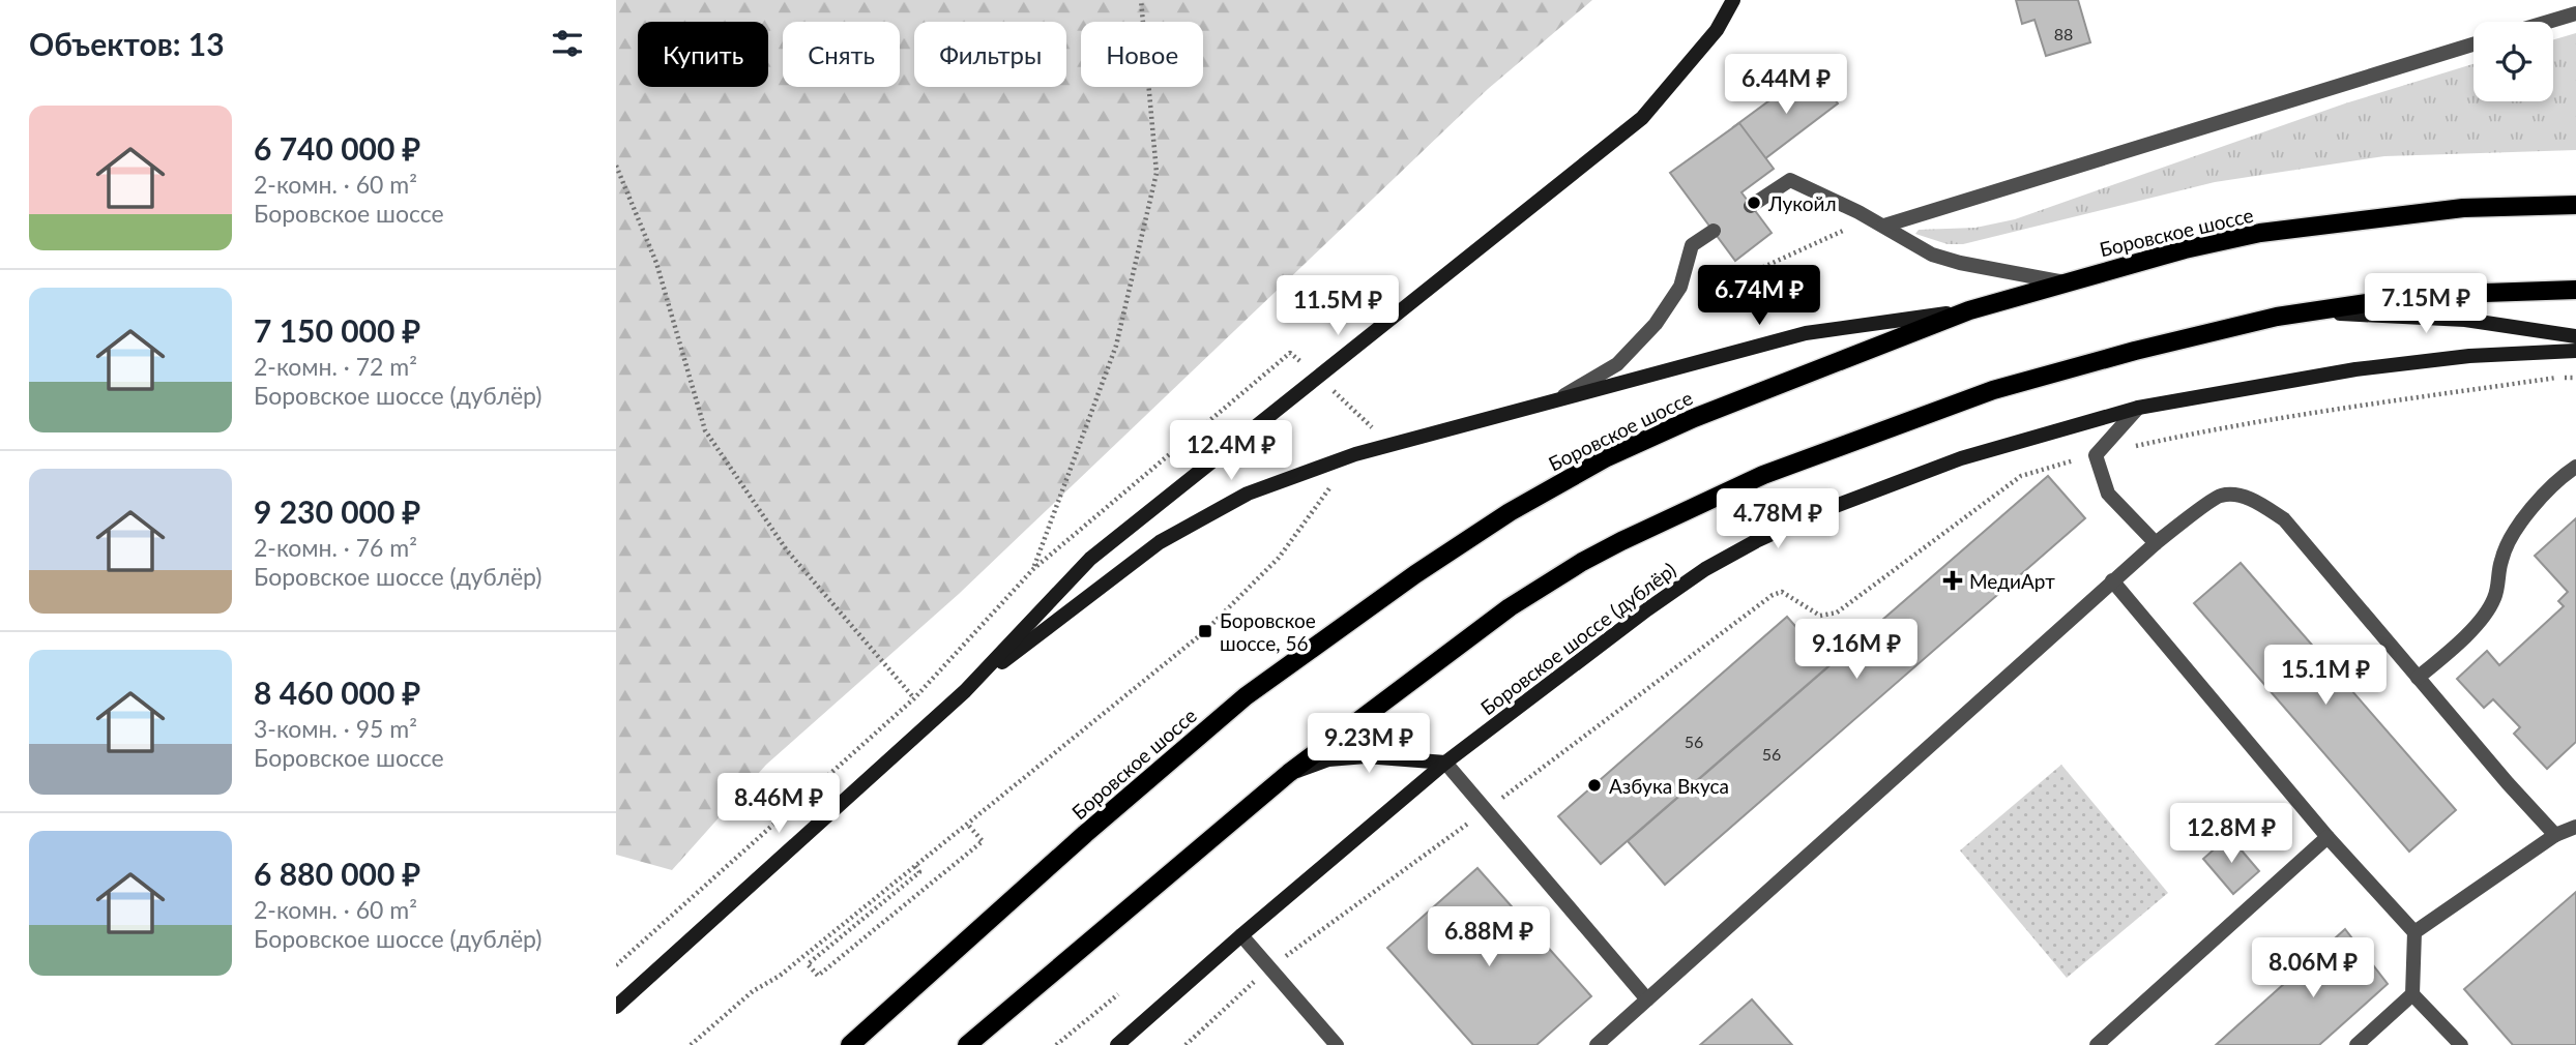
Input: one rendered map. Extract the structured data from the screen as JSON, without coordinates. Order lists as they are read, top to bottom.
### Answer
{
  "streets": {
    "main road": ["Боровское шоссе"],
    "street": ["Боровское шоссе (дублёр)"]
  },
  "places": {
    "other": ["Лукойл", "Азбука Вкуса"],
    "health": ["МедиАрт"],
    "transit": ["Боровское шоссе, 56"]
  },
  "house_numbers": ["88", "56", "56"],
  "page": {
    "heading": "Объектов: 13",
    "chip": [
      "Купить",
      "Снять",
      "Фильтры",
      "Новое"
    ],
    "price": [
      "6.44M ₽",
      "6.74M ₽",
      "7.15M ₽",
      "11.5M ₽",
      "12.4M ₽",
      "4.78M ₽",
      "9.16M ₽",
      "15.1M ₽",
      "9.23M ₽",
      "8.46M ₽",
      "12.8M ₽",
      "6.88M ₽",
      "8.06M ₽"
    ],
    "list": [
      {
        "name": "6 740 000 ₽",
        "note": "2-комн. · 60 m² · Боровское шоссе"
      },
      {
        "name": "7 150 000 ₽",
        "note": "2-комн. · 72 m² · Боровское шоссе (дублёр)"
      },
      {
        "name": "9 230 000 ₽",
        "note": "2-комн. · 76 m² · Боровское шоссе (дублёр)"
      },
      {
        "name": "8 460 000 ₽",
        "note": "3-комн. · 95 m² · Боровское шоссе"
      },
      {
        "name": "6 880 000 ₽",
        "note": "2-комн. · 60 m² · Боровское шоссе (дублёр)"
      }
    ]
  }
}
